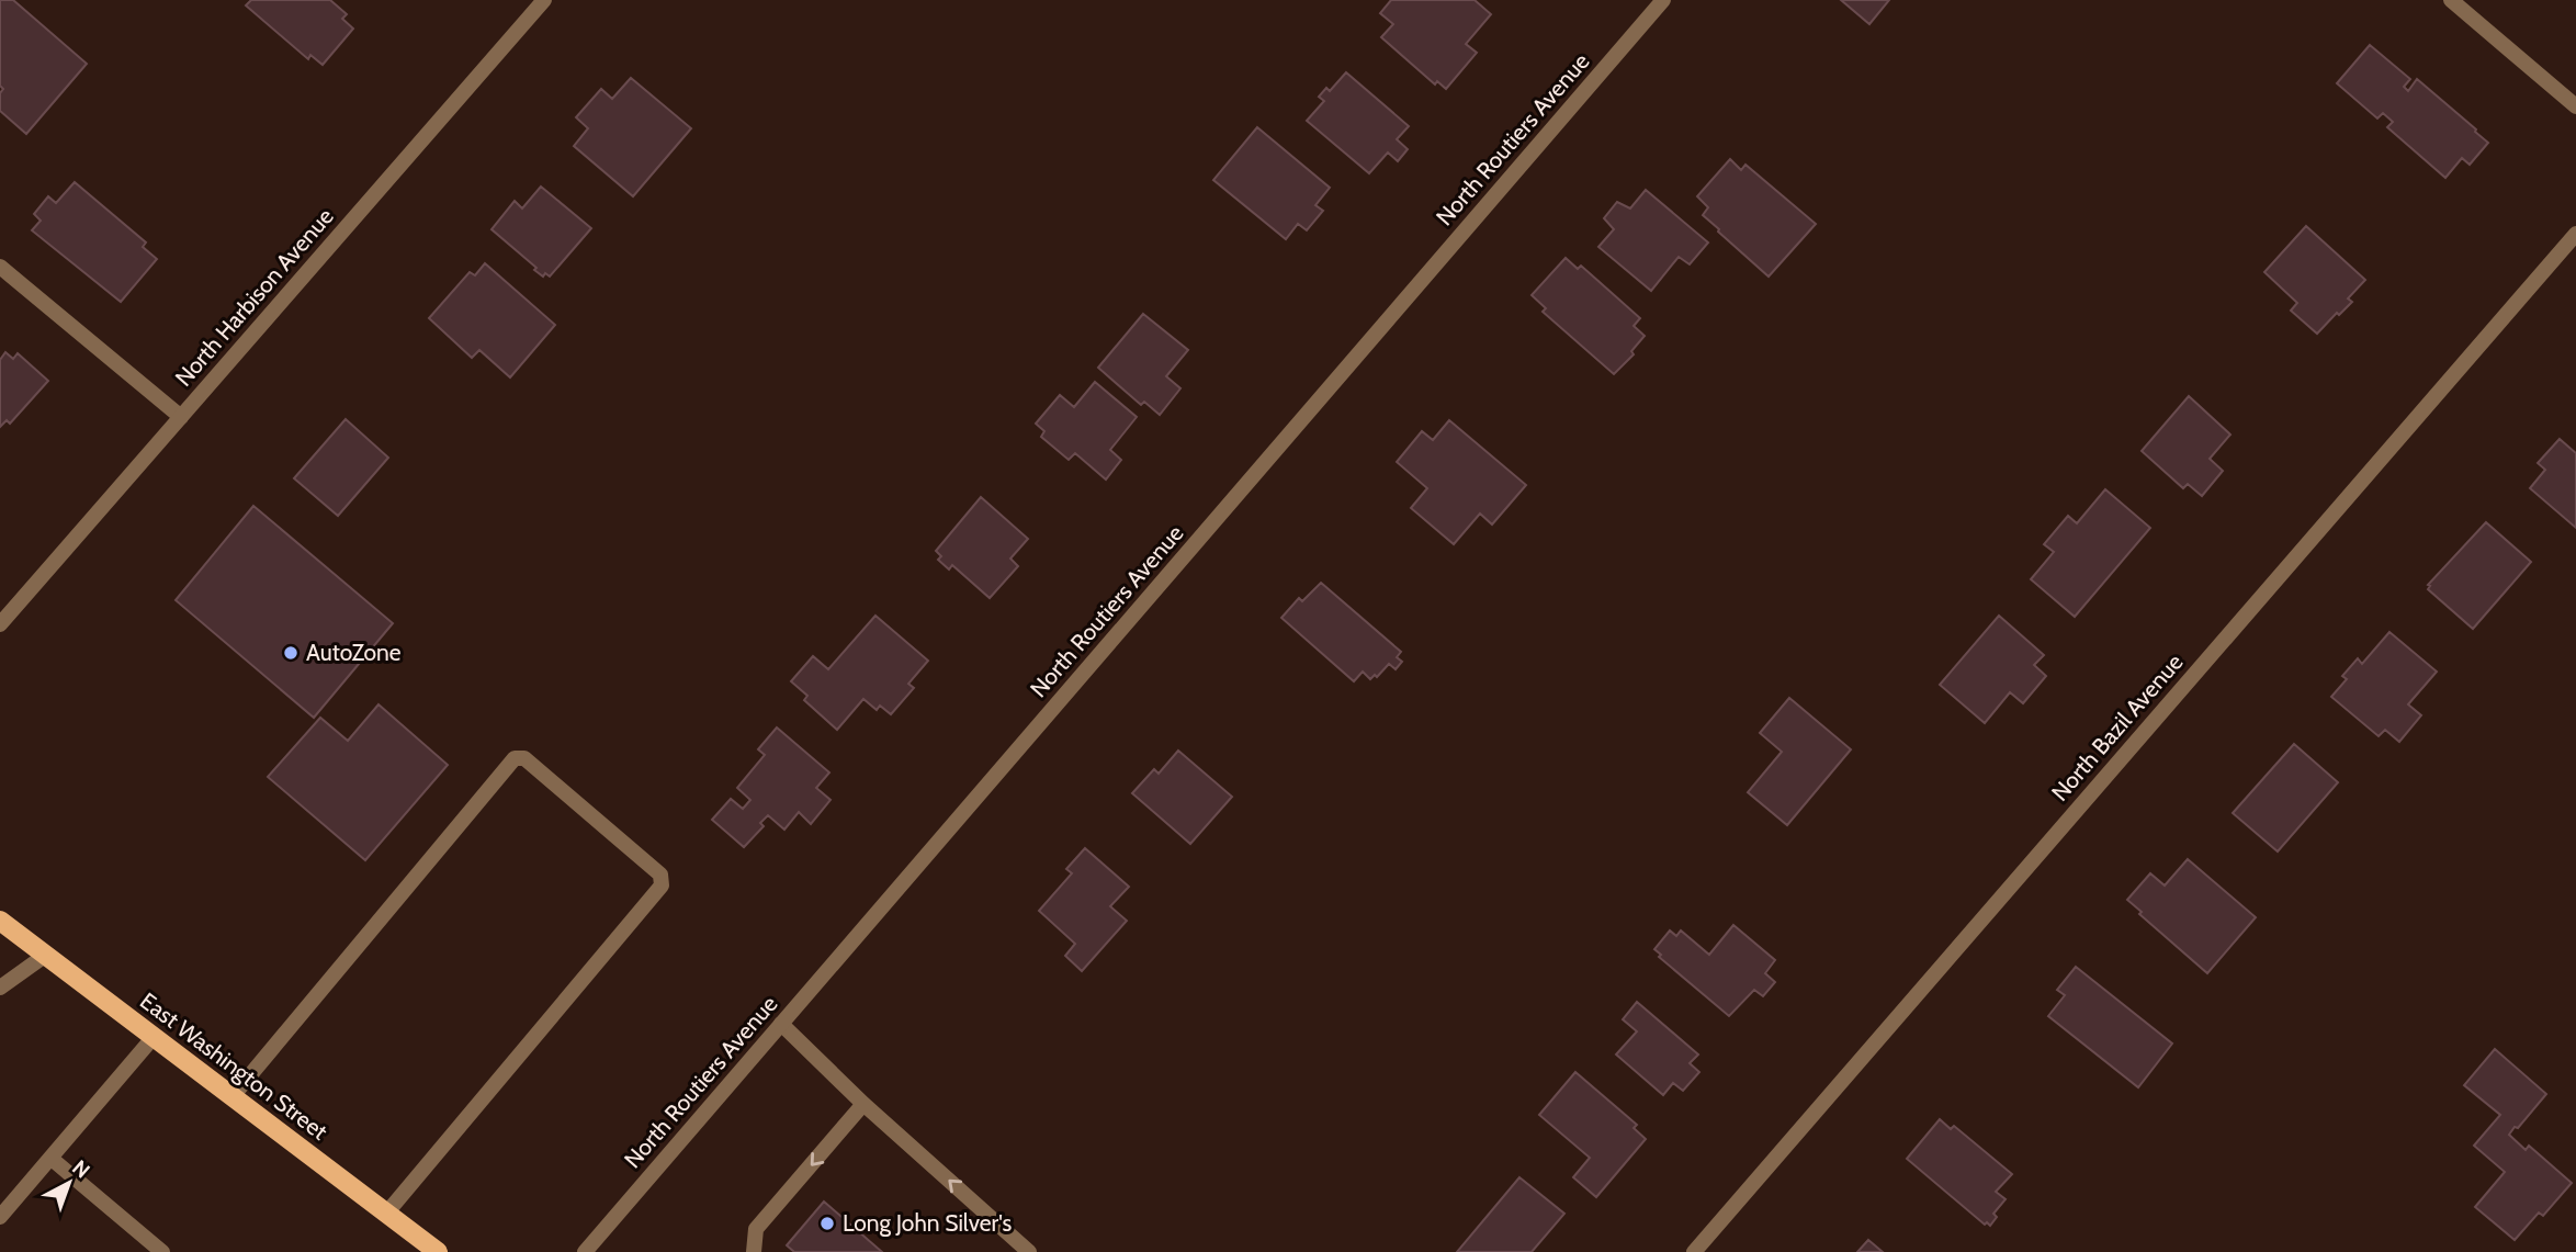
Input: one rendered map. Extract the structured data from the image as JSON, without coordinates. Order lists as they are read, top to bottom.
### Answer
{
  "streets": {
    "main road": ["East Washington Street"],
    "street": ["North Routiers Avenue", "North Harbison Avenue", "North Bazil Avenue"]
  },
  "places": ["AutoZone", "Long John Silver's"],
  "north": "top right"
}
